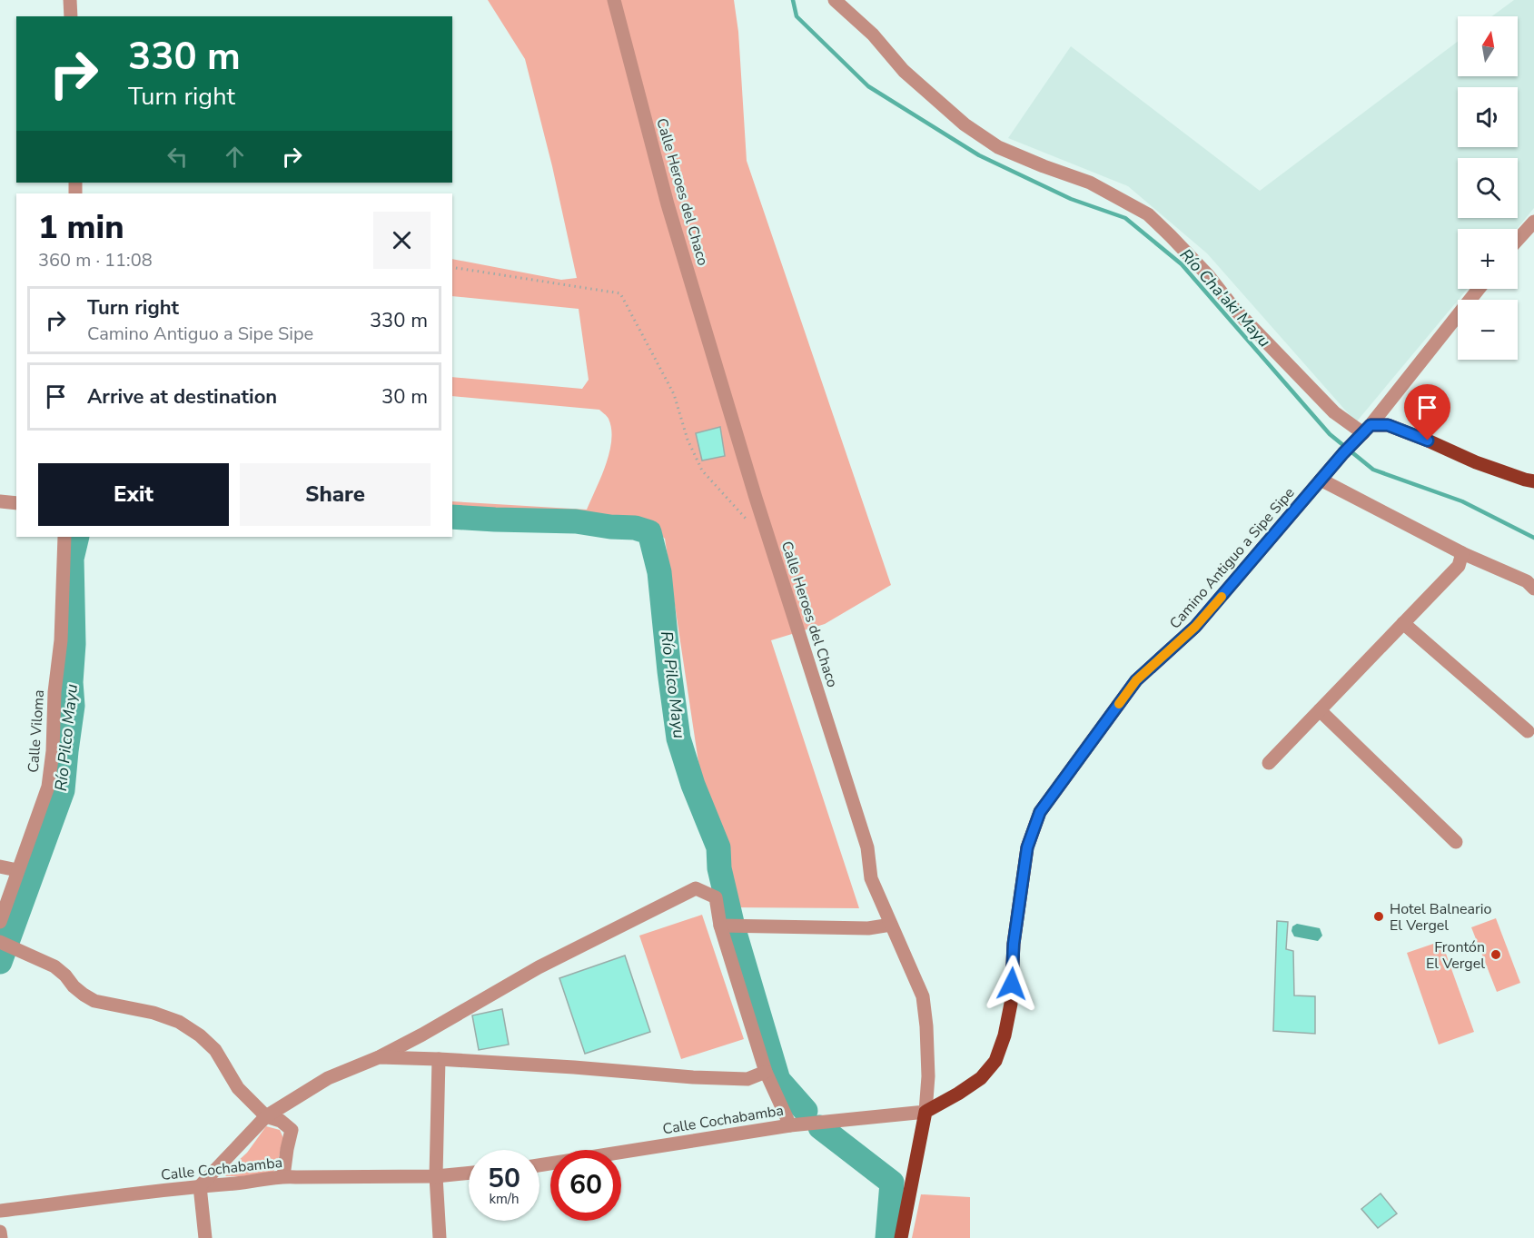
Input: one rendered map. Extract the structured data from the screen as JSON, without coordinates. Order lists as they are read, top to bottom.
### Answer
{
  "streets": {
    "main road": ["Calle Heroes del Chaco", "Camino Antiguo a Sipe Sipe"],
    "street": ["Calle Viloma", "Calle Cochabamba"]
  },
  "crossings": [
    ["Calle Heroes del Chaco", "Camino Antiguo a Sipe Sipe"],
    ["Calle Heroes del Chaco", "Calle Cochabamba"],
    ["Camino Antiguo a Sipe Sipe", "Calle Cochabamba"]
  ],
  "water": ["Río Cha'aki Mayu", "Río Pilco Mayu"],
  "places": ["Hotel Balneario El Vergel", "Frontón El Vergel"],
  "north": "top",
  "page": {
    "map_buttons": ["+", "−"],
    "turn": ["330 m", "Turn right"],
    "heading": ["1 min", "360 m · 11:08"],
    "list": [
      {
        "name": "Turn right",
        "note": "Camino Antiguo a Sipe Sipe",
        "value": "330 m"
      },
      {
        "name": "Arrive at destination",
        "value": "30 m"
      }
    ],
    "buttons": ["Exit", "Share"],
    "speed": "50 km/h",
    "limit": "60"
  }
}
